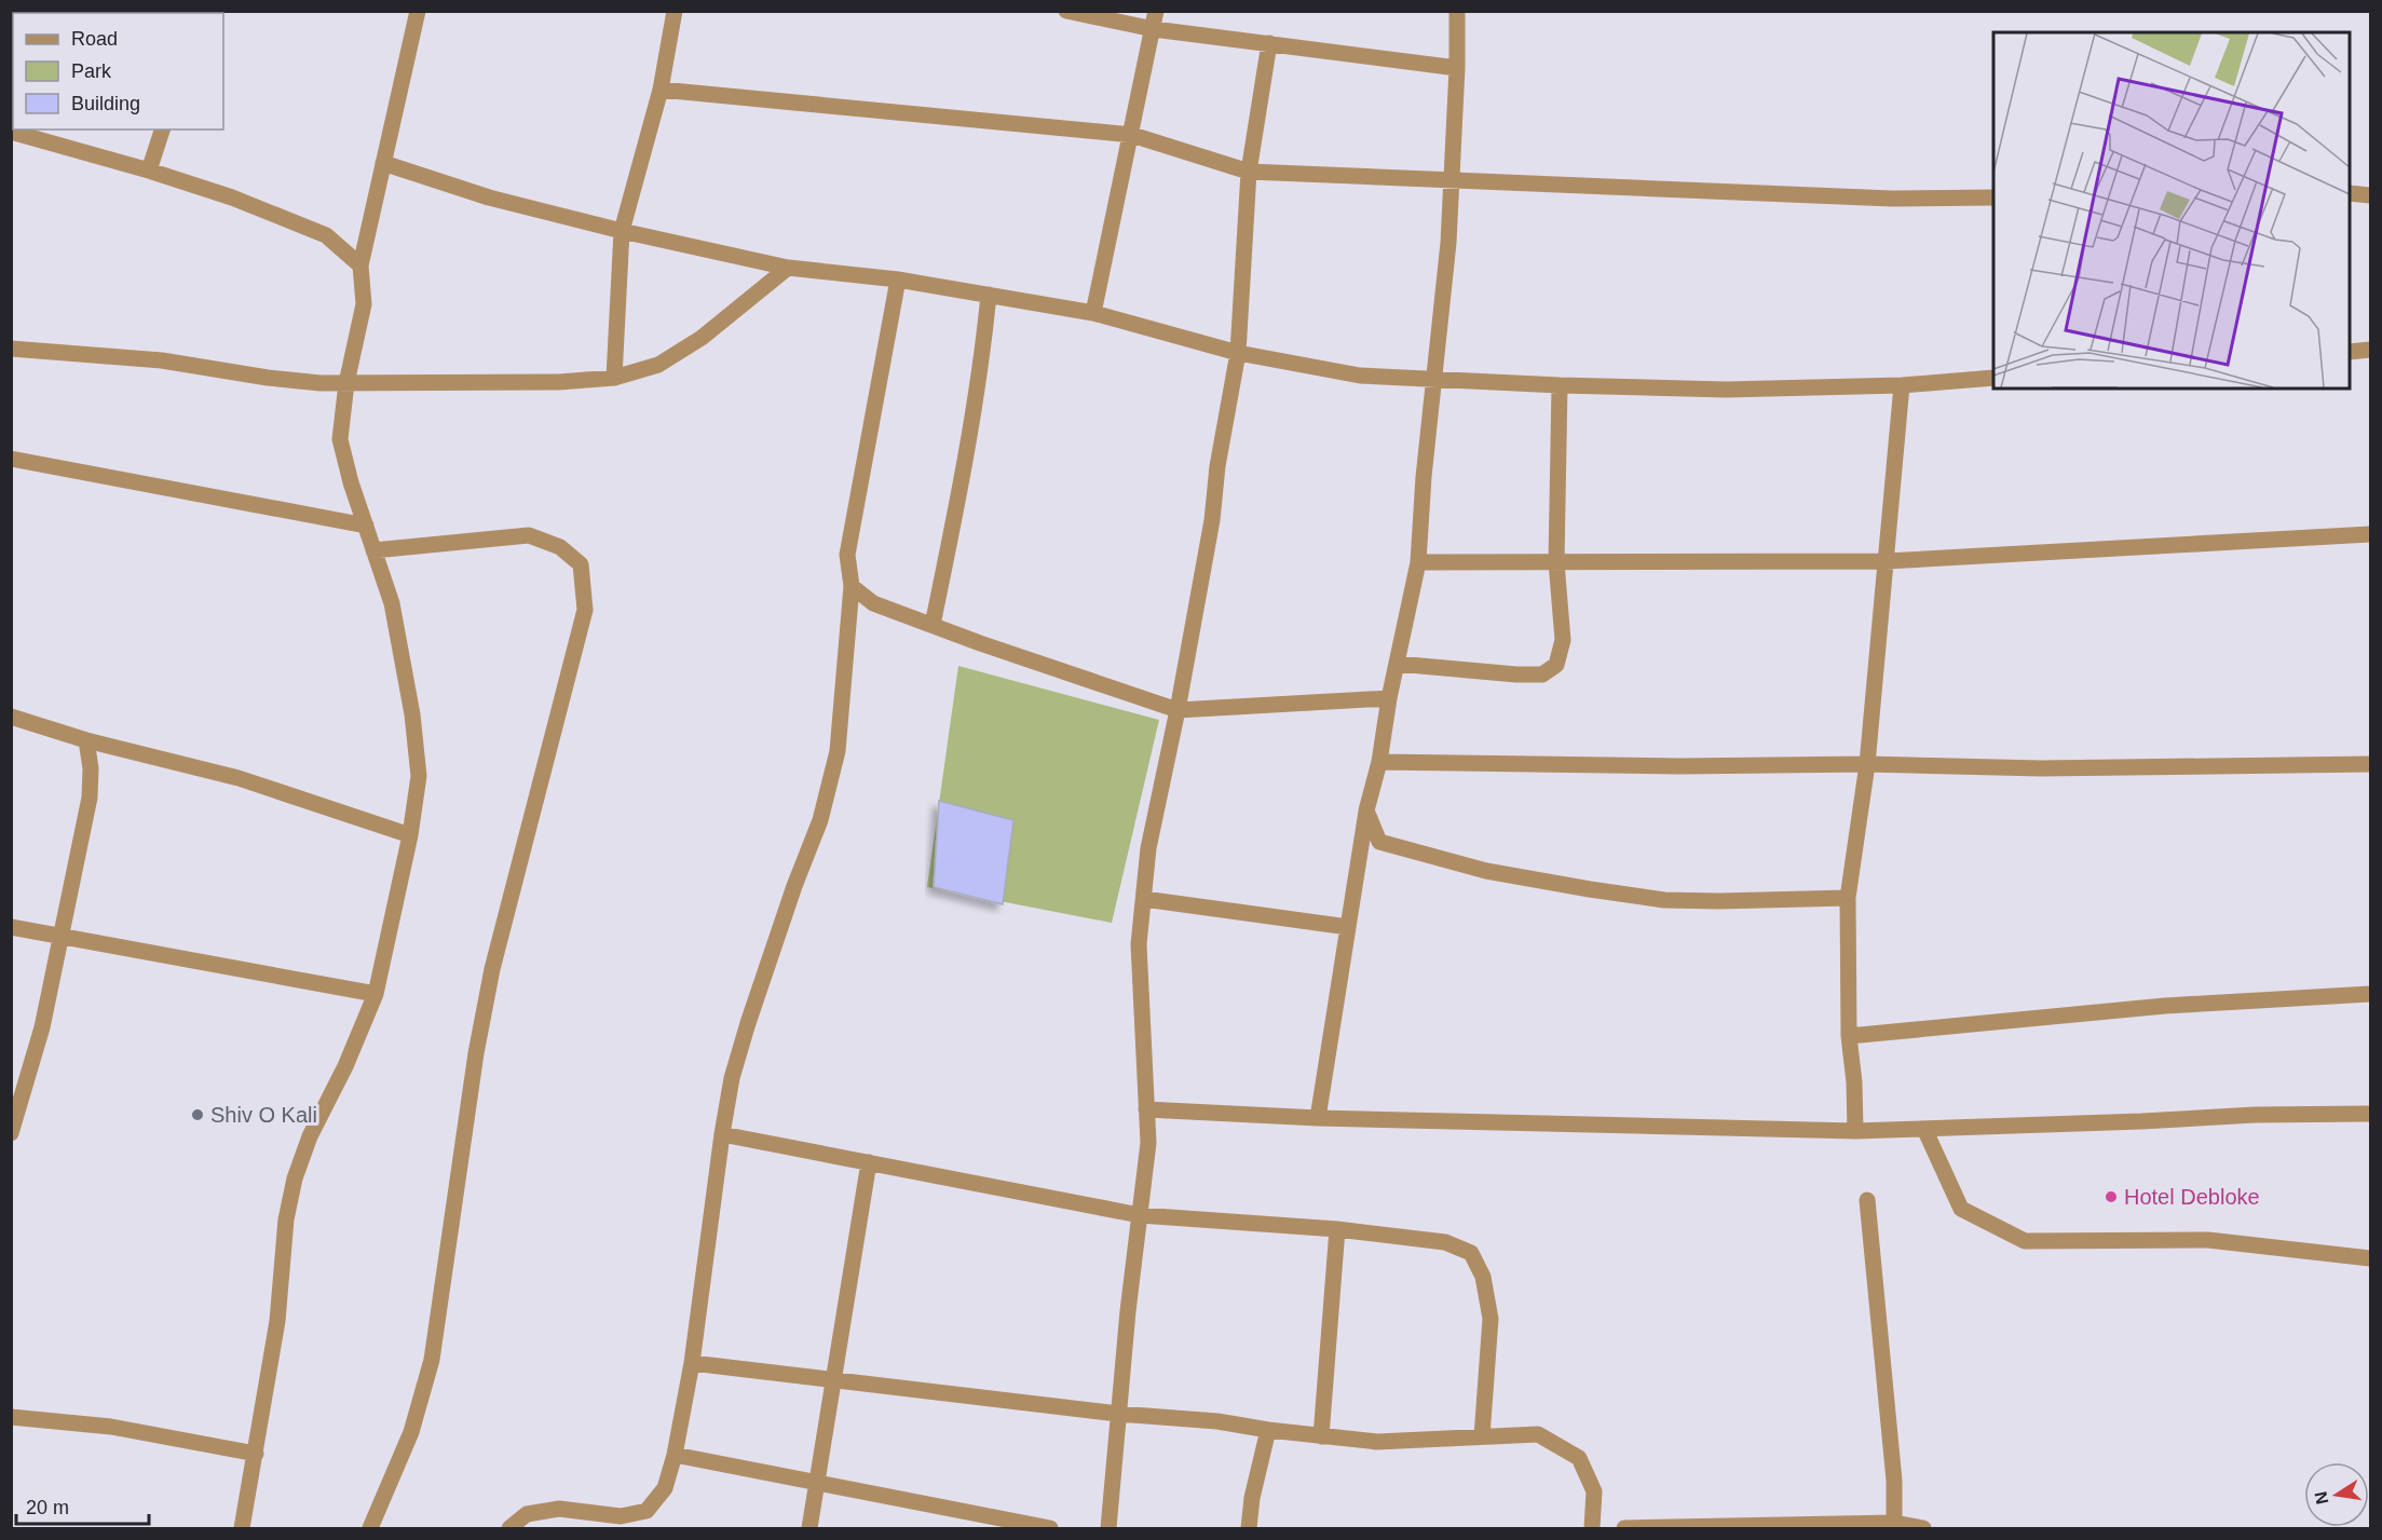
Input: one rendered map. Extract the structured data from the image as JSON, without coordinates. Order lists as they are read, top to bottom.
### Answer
{
  "places": ["Shiv O Kali", "Hotel Debloke"],
  "legend": ["Road", "Park", "Building"],
  "scale_bar": "20 m",
  "north": "left"
}
